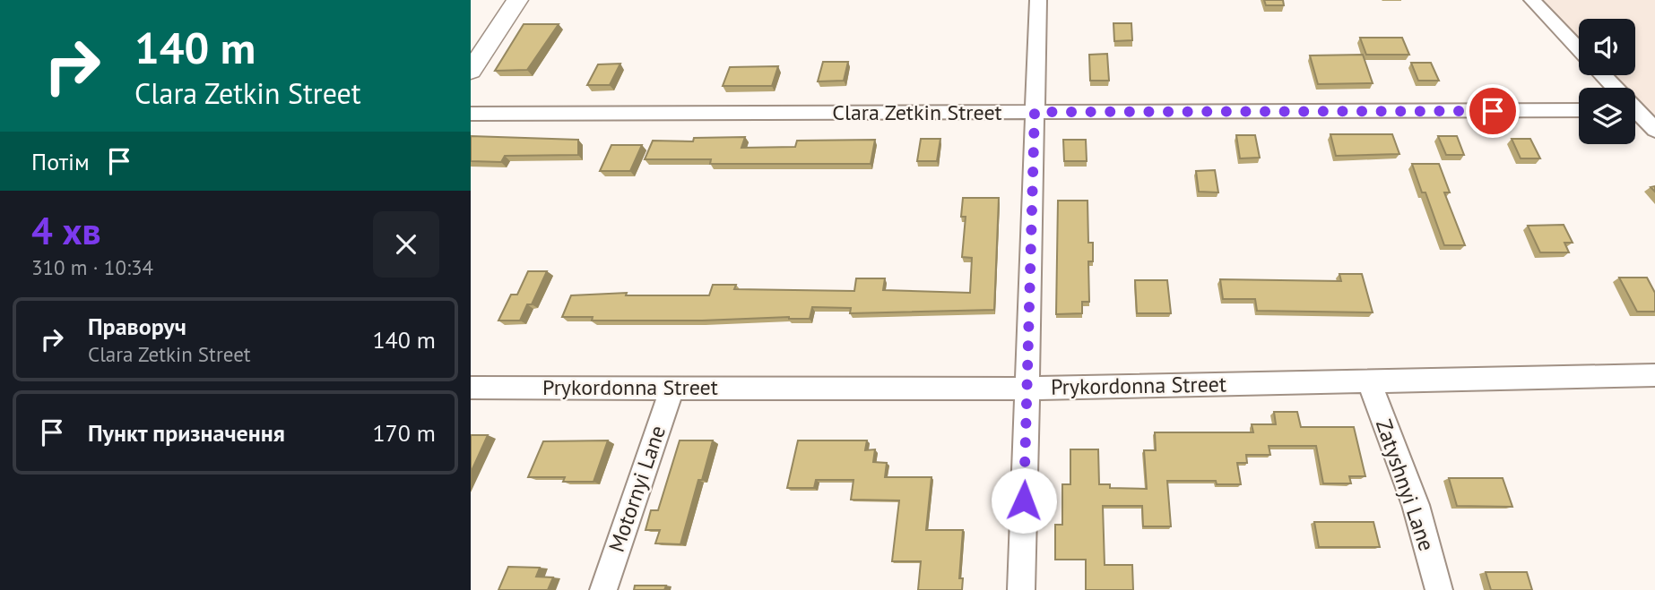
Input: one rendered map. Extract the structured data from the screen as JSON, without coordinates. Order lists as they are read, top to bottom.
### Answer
{
  "streets": {
    "street": [
      "Clara Zetkin Street",
      "Prykordonna Street",
      "Zatyshnyi Lane",
      "Motornyi Lane"
    ]
  },
  "crossings": [
    ["Prykordonna Street", "Zatyshnyi Lane"],
    ["Prykordonna Street", "Motornyi Lane"]
  ],
  "page": {
    "turn": ["140 m", "Clara Zetkin Street"],
    "then": "Потім",
    "heading": ["4 хв", "310 m · 10:34"],
    "list": [
      {
        "name": "Праворуч",
        "note": "Clara Zetkin Street",
        "value": "140 m"
      },
      {
        "name": "Пункт призначення",
        "value": "170 m"
      }
    ]
  }
}
